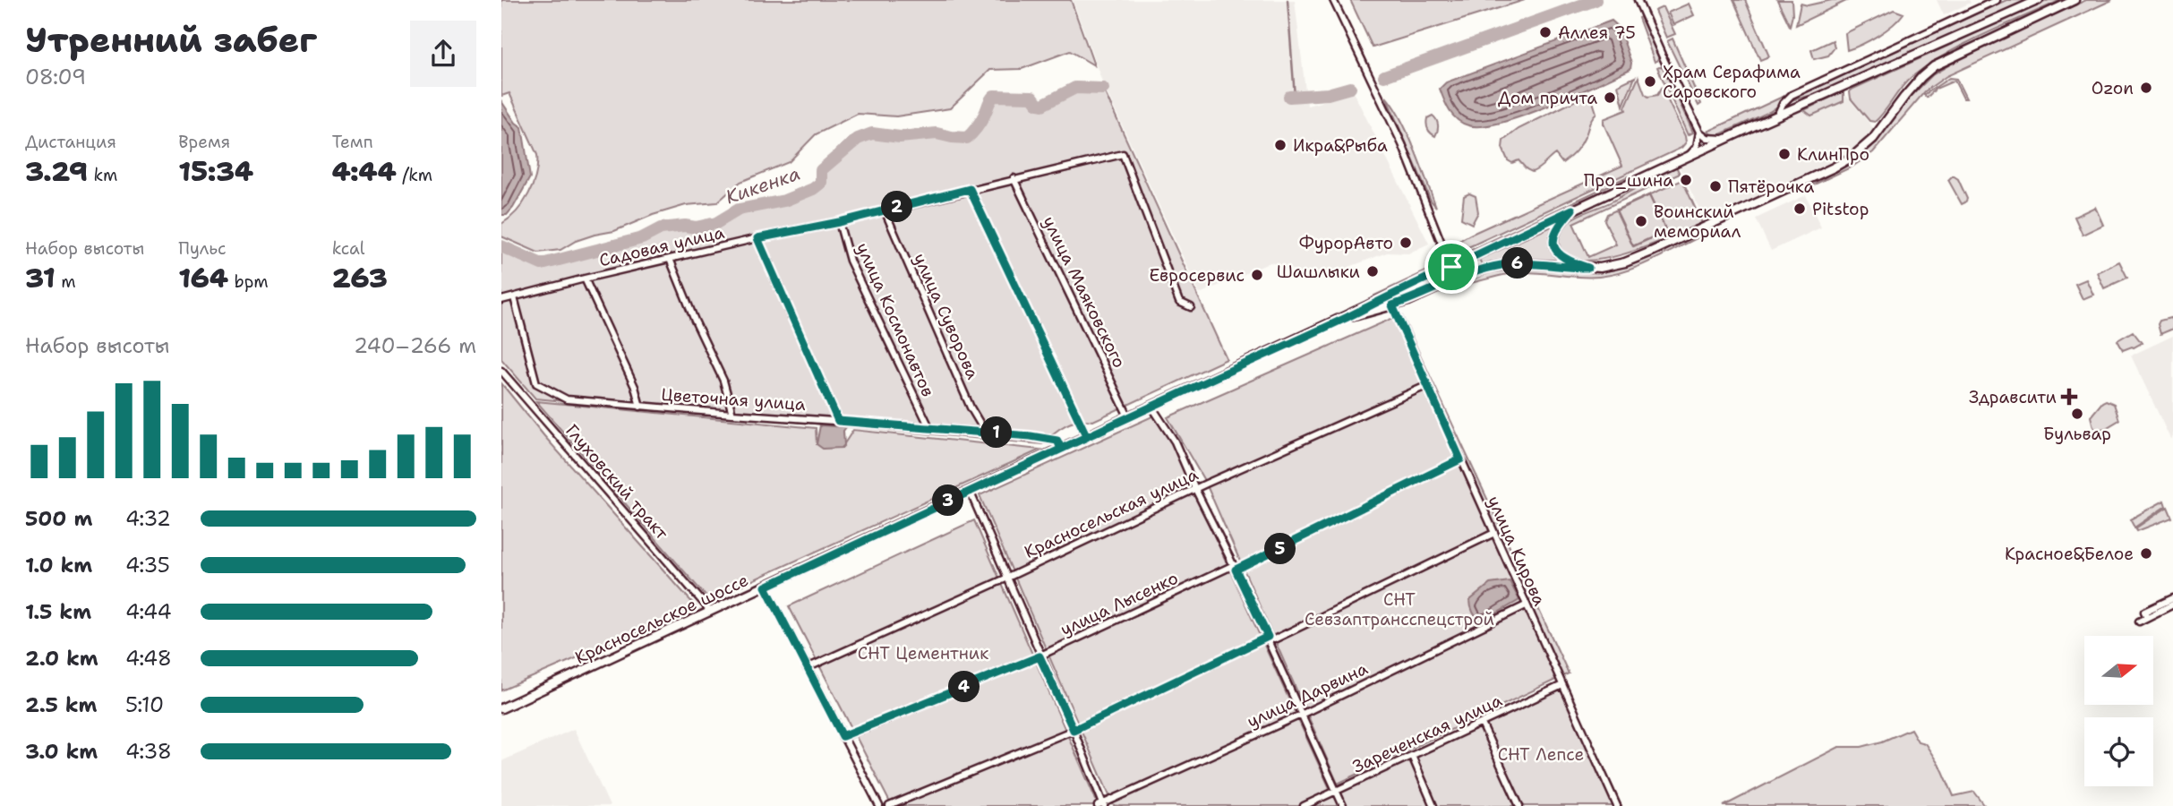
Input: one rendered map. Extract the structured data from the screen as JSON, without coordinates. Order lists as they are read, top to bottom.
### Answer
{
  "streets": {
    "main road": ["Красносельское шоссе"],
    "street": [
      "Садовая улица",
      "улица Маяковского",
      "улица Суворова",
      "улица Космонавтов",
      "Цветочная улица",
      "Глуховский тракт",
      "Красносельская улица",
      "улица Кирова",
      "улица Лысенко",
      "улица Дарвина",
      "Зареченская улица"
    ]
  },
  "crossings": [
    ["Садовая улица", "улица Маяковского"],
    ["Садовая улица", "улица Суворова"],
    ["Садовая улица", "улица Космонавтов"],
    ["Садовая улица", "Цветочная улица"],
    ["улица Маяковского", "Красносельское шоссе"],
    ["улица Суворова", "Цветочная улица"],
    ["улица Космонавтов", "Цветочная улица"],
    ["Цветочная улица", "Красносельское шоссе"],
    ["Глуховский тракт", "Красносельское шоссе"],
    ["Красносельская улица", "улица Кирова"],
    ["улица Кирова", "улица Лысенко"],
    ["улица Кирова", "Красносельское шоссе"],
    ["улица Кирова", "улица Дарвина"],
    ["улица Кирова", "Зареченская улица"]
  ],
  "water": ["Кикенка"],
  "parks": ["СНТ Севзаптрансспецстрой", "СНТ Цементник", "СНТ Лепсе"],
  "places": {
    "other": [
      "Аллея 75",
      "Храм Серафима Саровского",
      "Ozon",
      "Дом причта",
      "Икра&Рыба",
      "КлинПро",
      "Про_шина",
      "Пятёрочка",
      "Pitstop",
      "Воинский мемориал",
      "ФурорАвто",
      "Шашлыки",
      "Евросервис",
      "Бульвар",
      "Красное&Белое"
    ],
    "health": ["Здравсити"]
  },
  "north": "right",
  "page": {
    "heading": ["Утренний забег", "08:09"],
    "stats": [
      ["Дистанция", "3.29 km"],
      ["Время", "15:34"],
      ["Темп", "4:44 /km"],
      ["Набор высоты", "31 m"],
      ["Пульс", "164 bpm"],
      ["kcal", "263"]
    ],
    "pins": [
      "2",
      "6",
      "1",
      "3",
      "5",
      "4"
    ],
    "chart": ["Набор высоты", "240–266 m"],
    "list": [
      {
        "name": "500 m",
        "note": "4:32"
      },
      {
        "name": "1.0 km",
        "note": "4:35"
      },
      {
        "name": "1.5 km",
        "note": "4:44"
      },
      {
        "name": "2.0 km",
        "note": "4:48"
      },
      {
        "name": "2.5 km",
        "note": "5:10"
      },
      {
        "name": "3.0 km",
        "note": "4:38"
      }
    ]
  }
}
